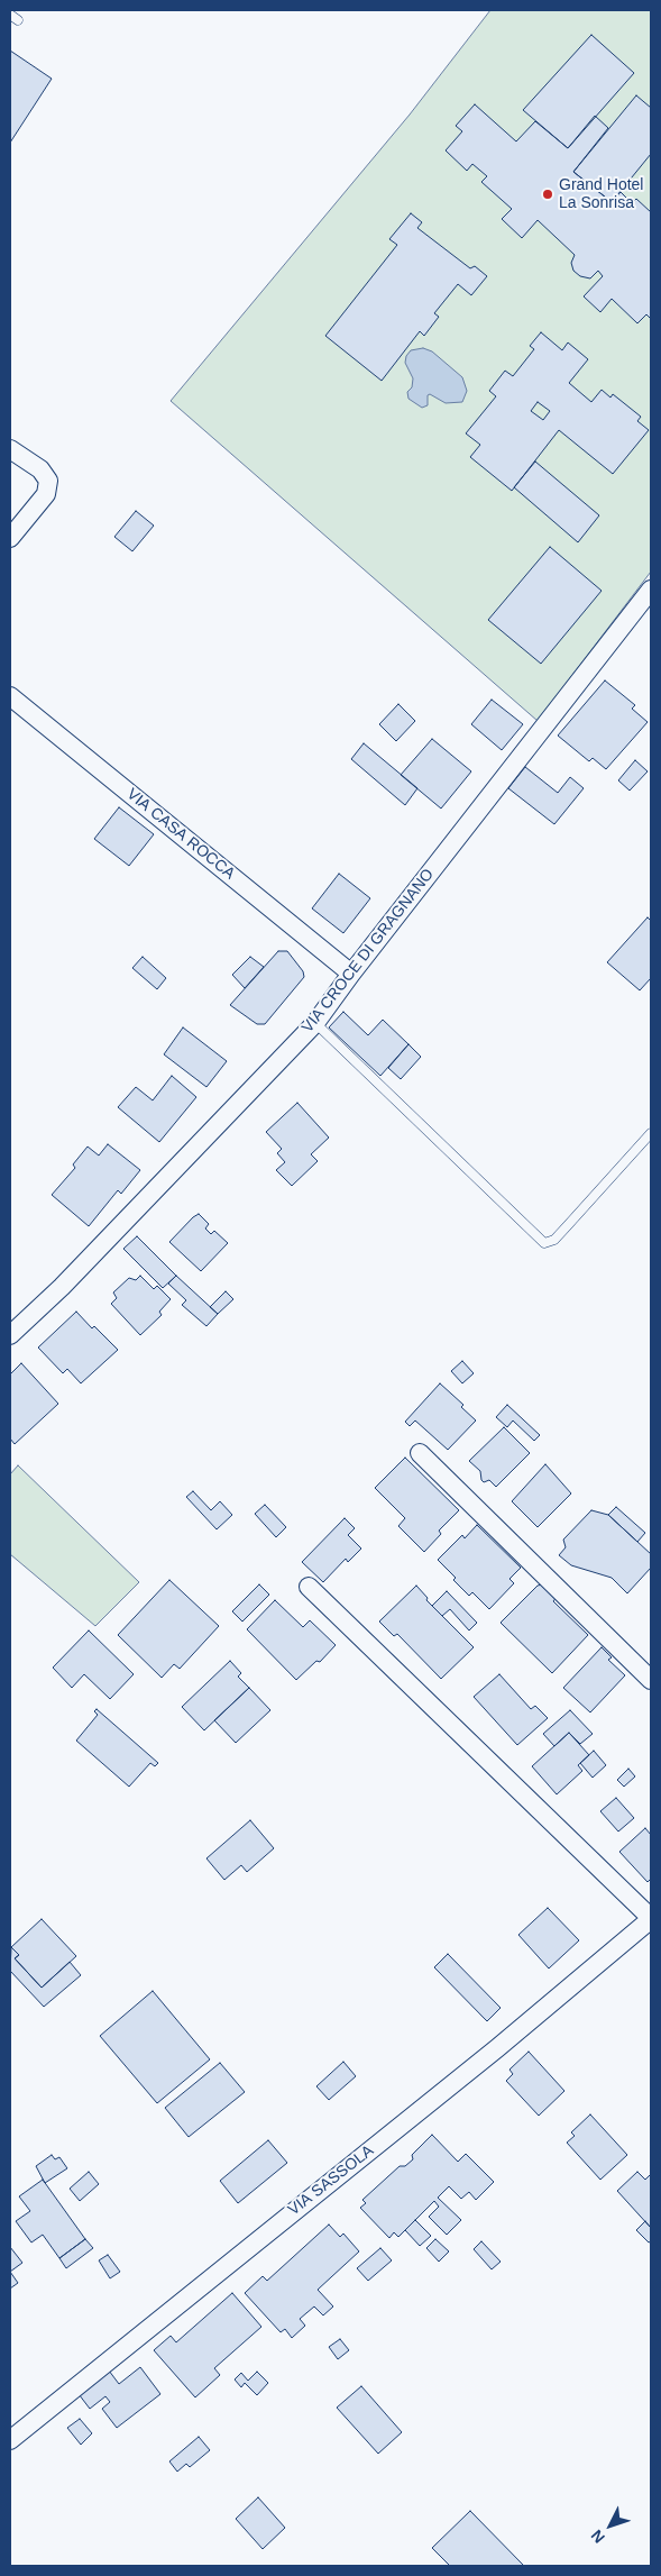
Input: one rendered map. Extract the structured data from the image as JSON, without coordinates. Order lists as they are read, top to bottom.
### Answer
{
  "streets": {
    "street": ["VIA CASA ROCCA", "VIA CROCE DI GRAGNANO", "VIA SASSOLA"]
  },
  "crossings": [
    ["VIA CASA ROCCA", "VIA CROCE DI GRAGNANO"]
  ],
  "places": ["Grand Hotel La Sonrisa"],
  "north": "bottom left"
}
